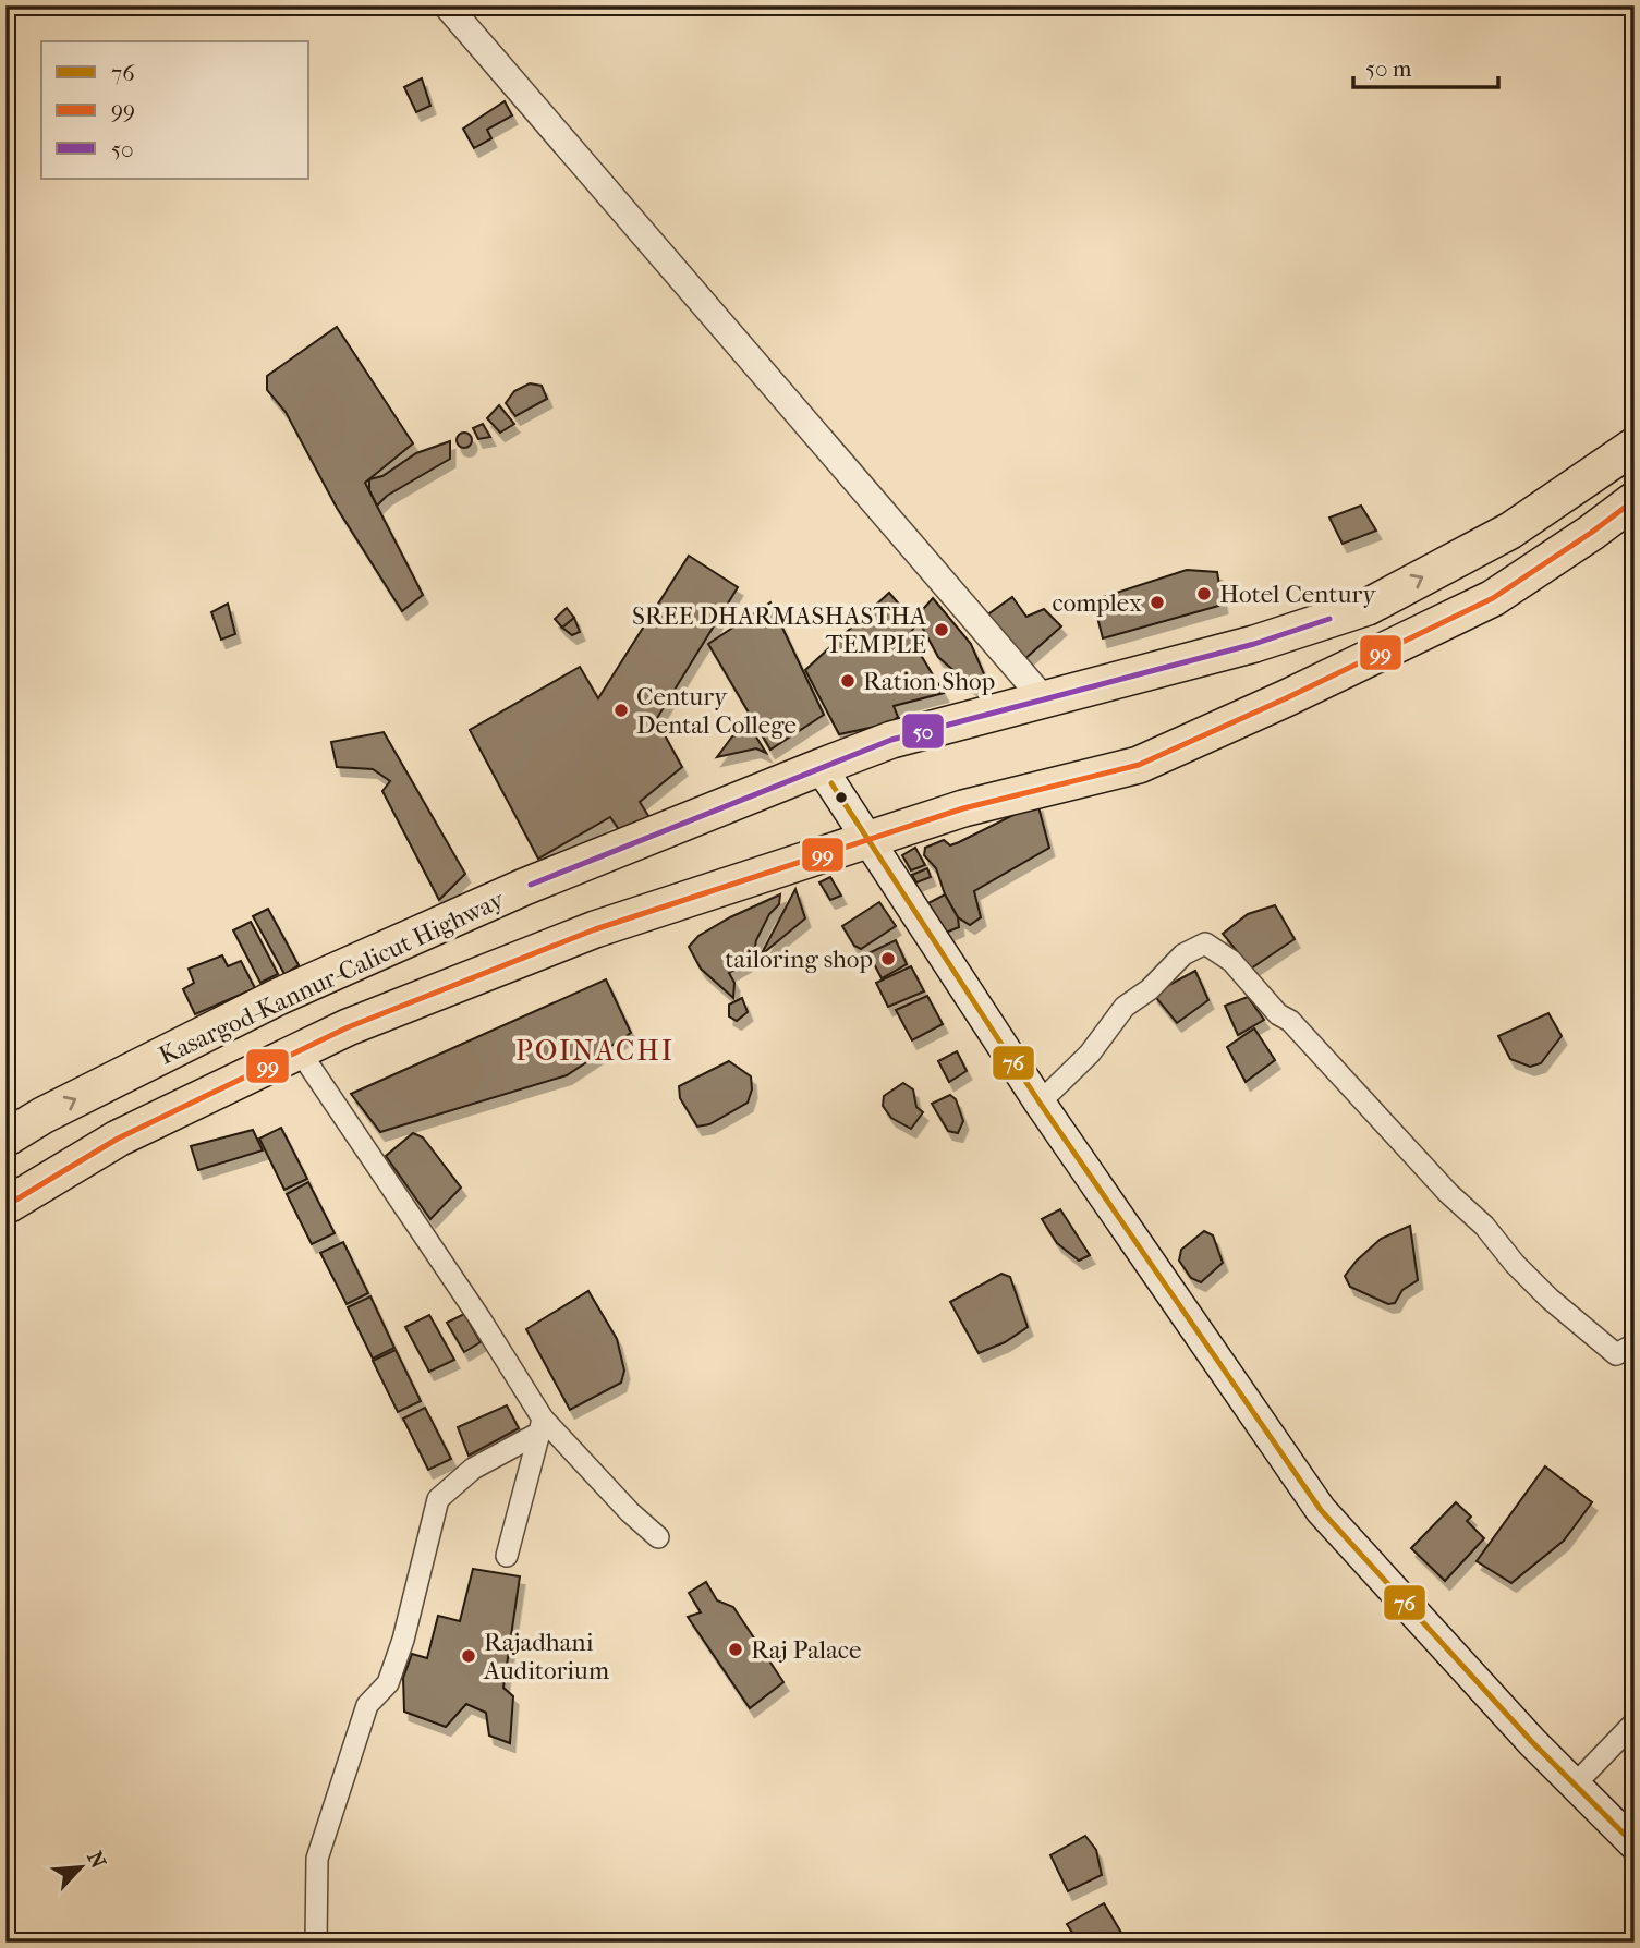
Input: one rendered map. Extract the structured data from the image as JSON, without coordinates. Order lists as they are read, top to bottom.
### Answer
{
  "streets": {
    "highway": ["Kasargod-Kannur-Calicut Highway"]
  },
  "districts": ["POINACHI"],
  "places": [
    "Hotel Century",
    "complex",
    "SREE DHARMASHASTHA TEMPLE",
    "Ration Shop",
    "Century Dental College",
    "tailoring shop",
    "Raj Palace",
    "Rajadhani Auditorium"
  ],
  "lines": ["transit line 99", "transit line 50", "transit line 76"],
  "legend": ["76", "99", "50"],
  "scale_bar": "50 m",
  "north": "top right"
}
